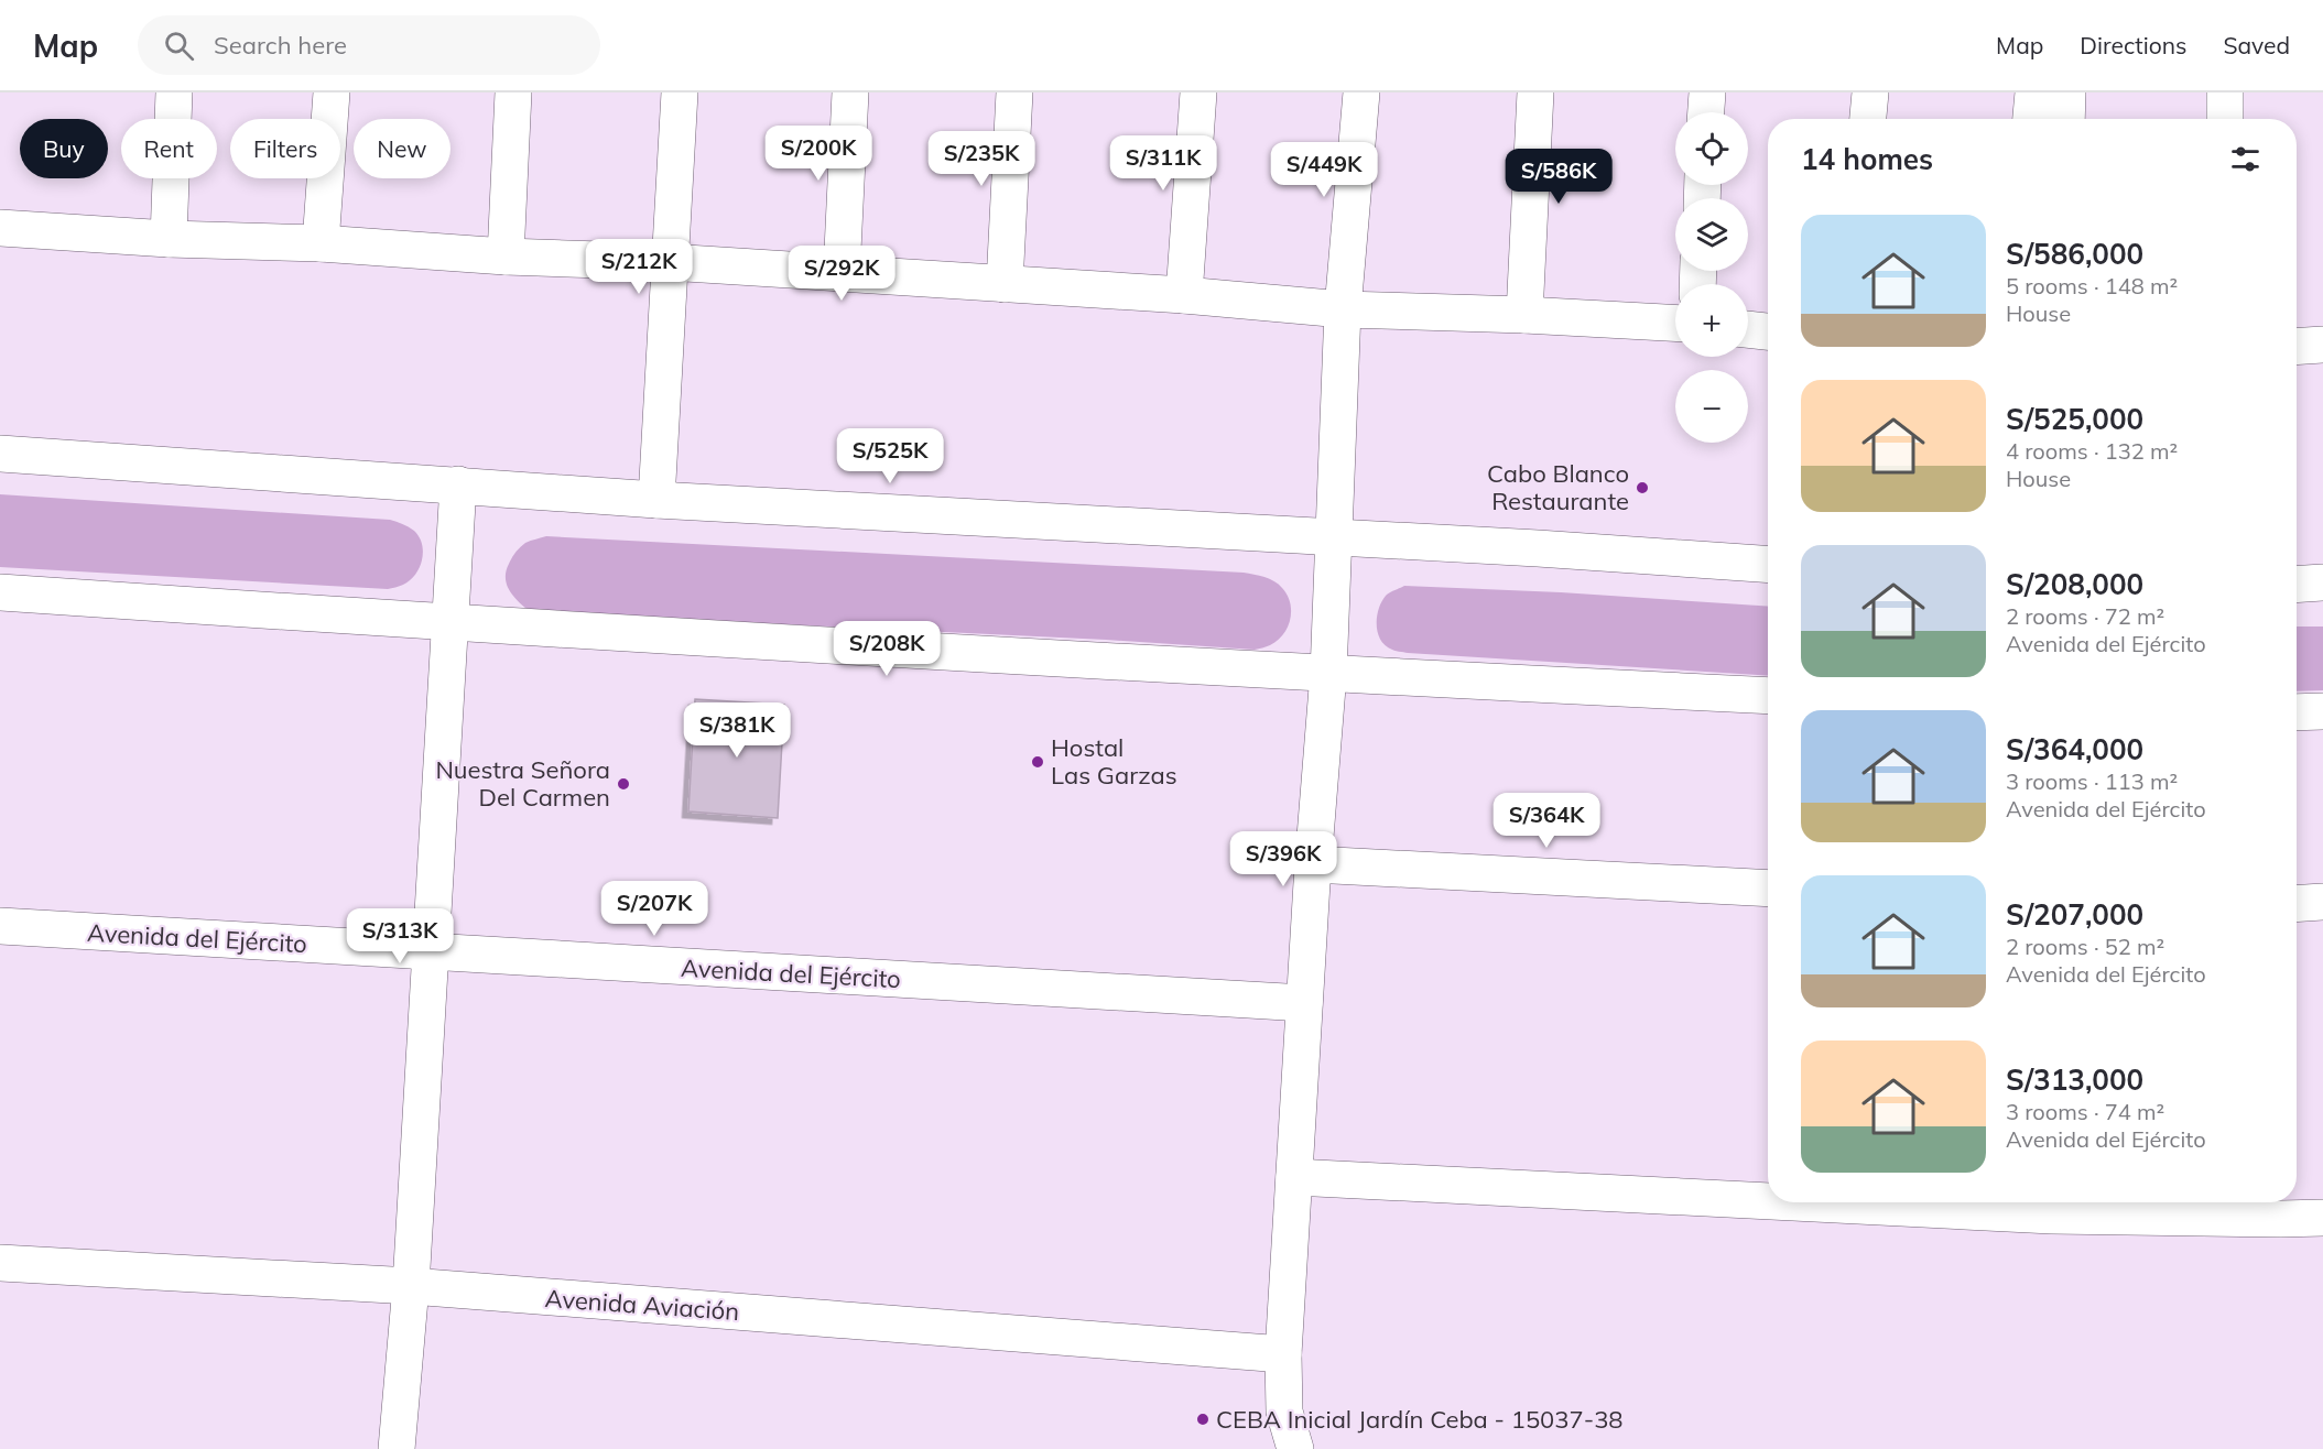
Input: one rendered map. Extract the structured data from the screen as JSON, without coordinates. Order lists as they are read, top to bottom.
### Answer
{
  "streets": {
    "street": ["Avenida del Ejército", "Avenida Aviación"]
  },
  "places": [
    "Cabo Blanco Restaurante",
    "Hostal Las Garzas",
    "Nuestra Señora Del Carmen",
    "CEBA Inicial Jardín Ceba - 15037-38"
  ],
  "page": {
    "header": "Map",
    "search": "Search here",
    "nav": ["Map", "Directions", "Saved"],
    "map_buttons": ["+", "−"],
    "chip": [
      "Buy",
      "Rent",
      "Filters",
      "New"
    ],
    "heading": "14 homes",
    "price": [
      "S/200K",
      "S/235K",
      "S/311K",
      "S/449K",
      "S/586K",
      "S/212K",
      "S/292K",
      "S/525K",
      "S/208K",
      "S/381K",
      "S/364K",
      "S/396K",
      "S/207K",
      "S/313K"
    ],
    "list": [
      {
        "name": "S/586,000",
        "note": "5 rooms · 148 m² · House"
      },
      {
        "name": "S/525,000",
        "note": "4 rooms · 132 m² · House"
      },
      {
        "name": "S/208,000",
        "note": "2 rooms · 72 m² · Avenida del Ejército"
      },
      {
        "name": "S/364,000",
        "note": "3 rooms · 113 m² · Avenida del Ejército"
      },
      {
        "name": "S/207,000",
        "note": "2 rooms · 52 m² · Avenida del Ejército"
      },
      {
        "name": "S/313,000",
        "note": "3 rooms · 74 m² · Avenida del Ejército"
      }
    ]
  }
}
